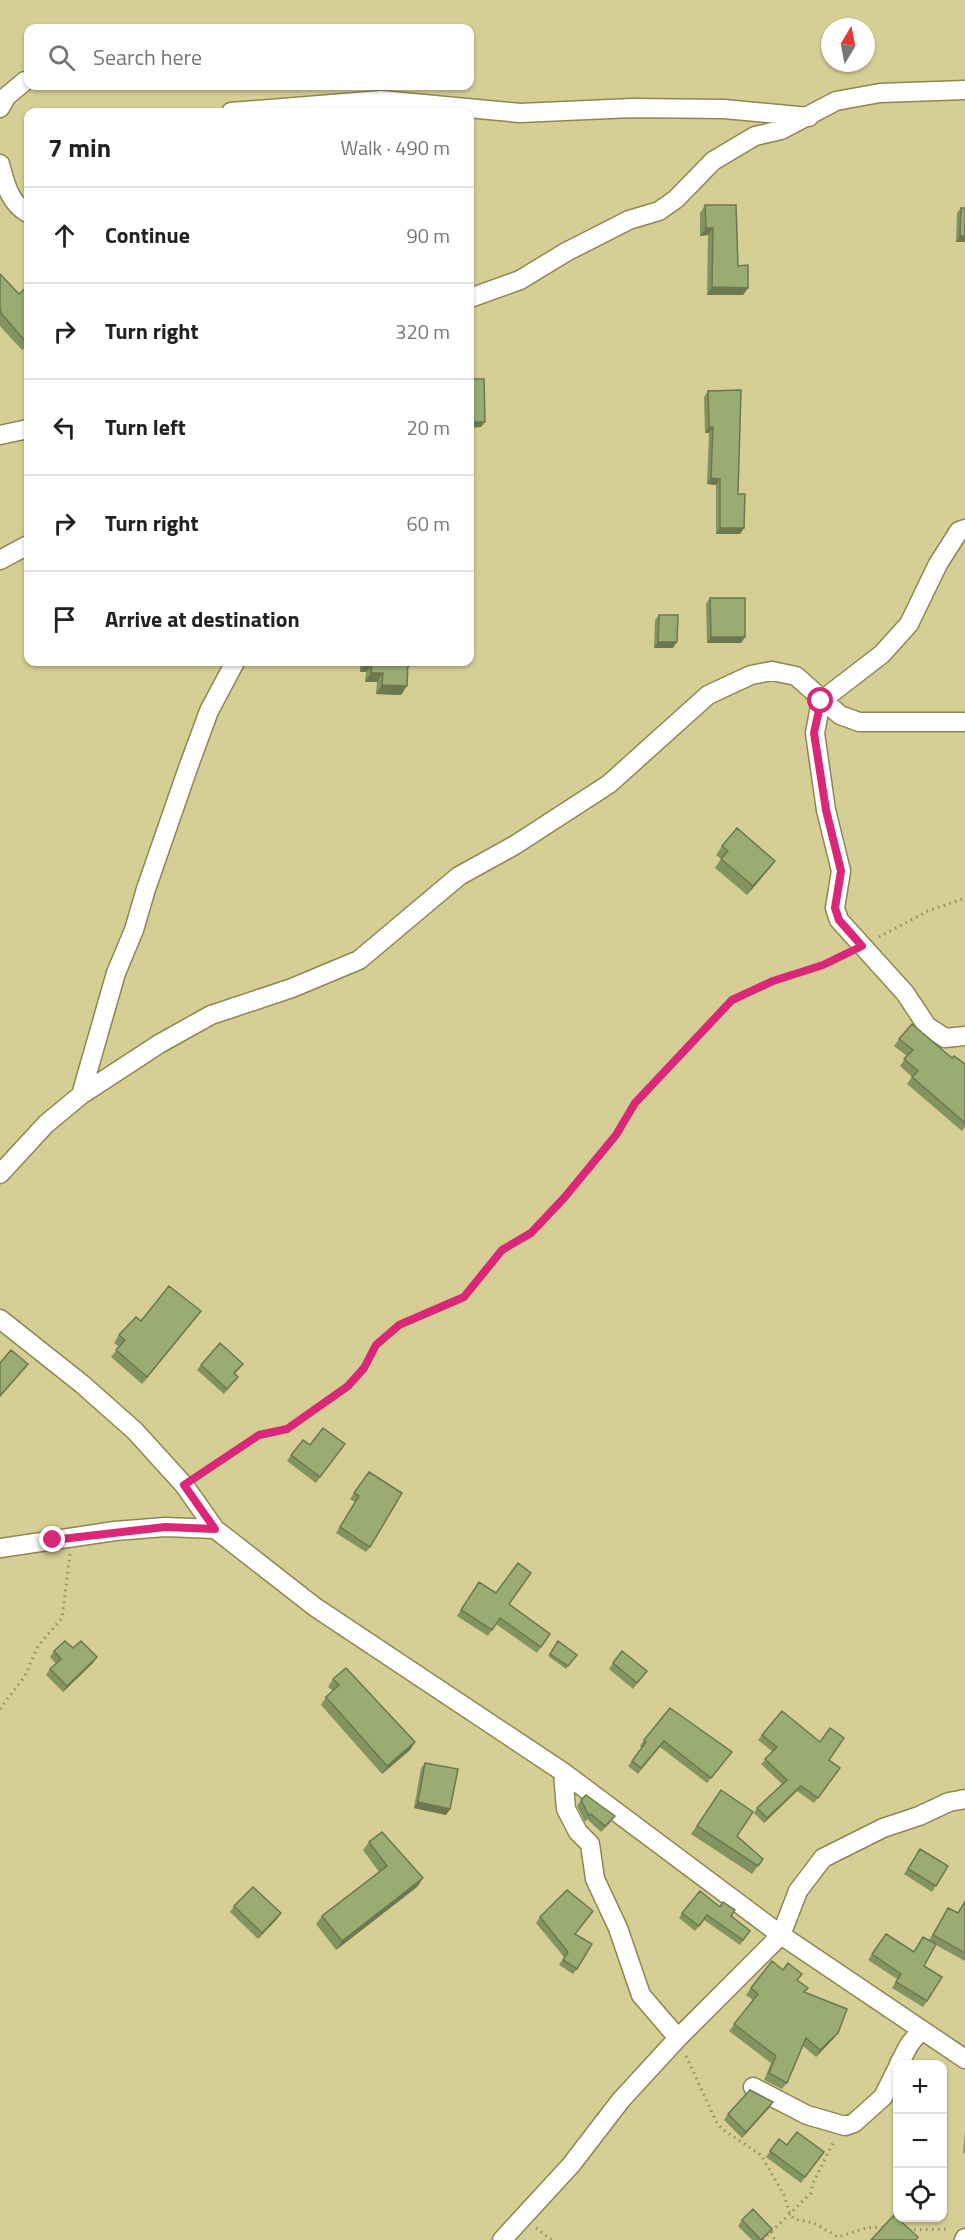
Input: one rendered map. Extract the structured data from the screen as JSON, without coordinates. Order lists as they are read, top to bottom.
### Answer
{
  "north": "top",
  "page": {
    "search": "Search here",
    "heading": ["7 min", "Walk · 490 m"],
    "list": [
      ["Continue", "90 m"],
      ["Turn right", "320 m"],
      ["Turn left", "20 m"],
      ["Turn right", "60 m"],
      "Arrive at destination"
    ],
    "map_buttons": ["+", "−"]
  }
}
